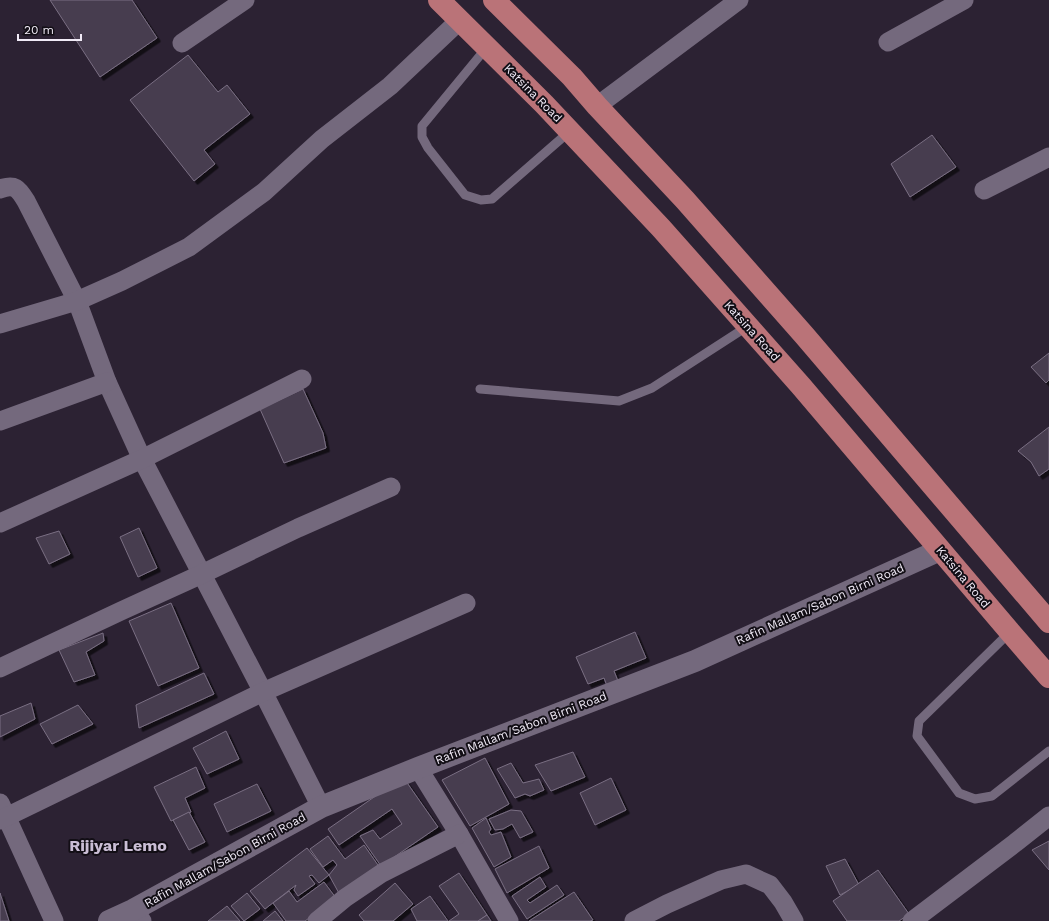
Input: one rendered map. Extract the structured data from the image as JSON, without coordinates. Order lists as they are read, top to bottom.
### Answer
{
  "streets": {
    "highway": ["Katsina Road"],
    "street": ["Rafin Mallam/Sabon Birni Road"]
  },
  "crossings": [
    ["Katsina Road", "Rafin Mallam/Sabon Birni Road"]
  ],
  "districts": ["Rijiyar Lemo"],
  "scale_bar": "20 m"
}
